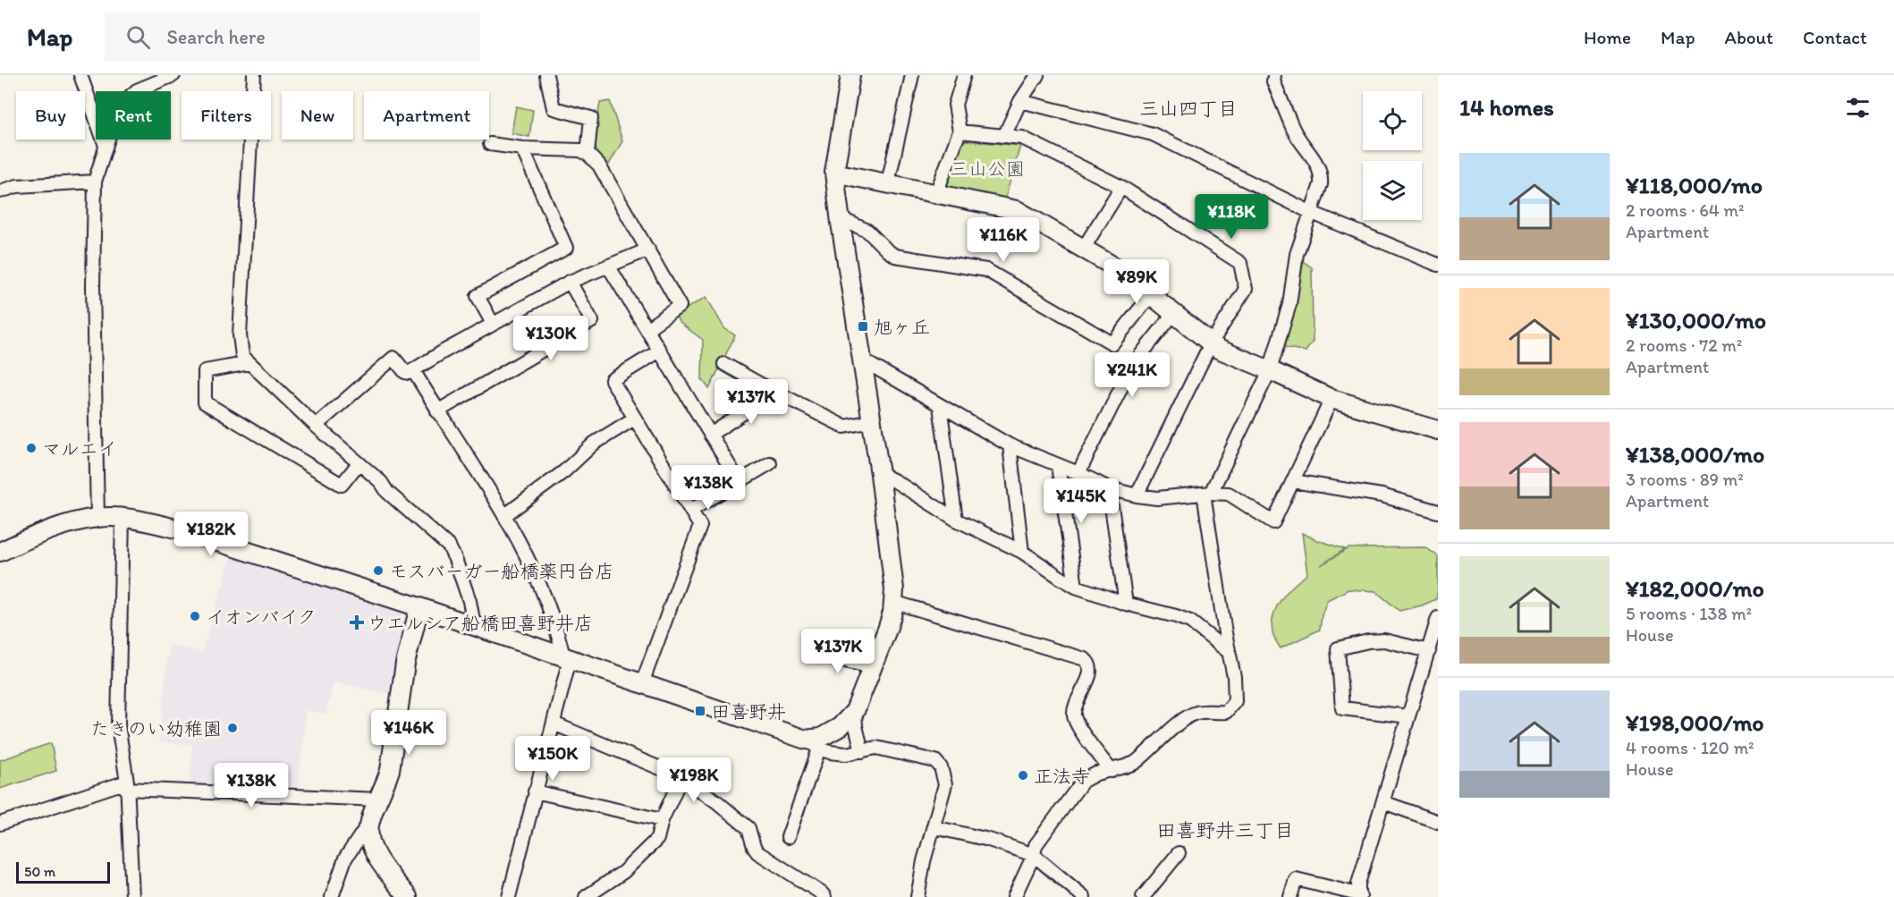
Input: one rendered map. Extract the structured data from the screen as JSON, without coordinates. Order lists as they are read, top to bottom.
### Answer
{
  "districts": ["三山四丁目", "田喜野井三丁目"],
  "parks": ["三山公園"],
  "places": {
    "transit": ["旭ヶ丘", "田喜野井"],
    "other": [
      "マルエイ",
      "モスバーガー船橋薬円台店",
      "イオンバイク",
      "たきのい幼稚園",
      "正法寺"
    ],
    "health": ["ウエルシア船橋田喜野井店"]
  },
  "scale_bar": "50 m",
  "page": {
    "header": "Map",
    "search": "Search here",
    "nav": [
      "Home",
      "Map",
      "About",
      "Contact"
    ],
    "heading": "14 homes",
    "chip": [
      "Buy",
      "Rent",
      "Filters",
      "New",
      "Apartment"
    ],
    "list": [
      {
        "name": "¥118,000/mo",
        "note": "2 rooms · 64 m² · Apartment"
      },
      {
        "name": "¥130,000/mo",
        "note": "2 rooms · 72 m² · Apartment"
      },
      {
        "name": "¥138,000/mo",
        "note": "3 rooms · 89 m² · Apartment"
      },
      {
        "name": "¥182,000/mo",
        "note": "5 rooms · 138 m² · House"
      },
      {
        "name": "¥198,000/mo",
        "note": "4 rooms · 120 m² · House"
      }
    ],
    "price": [
      "¥118K",
      "¥116K",
      "¥89K",
      "¥130K",
      "¥241K",
      "¥137K",
      "¥138K",
      "¥145K",
      "¥182K",
      "¥137K",
      "¥146K",
      "¥150K",
      "¥198K",
      "¥138K"
    ],
    "scale": "50 m"
  }
}
